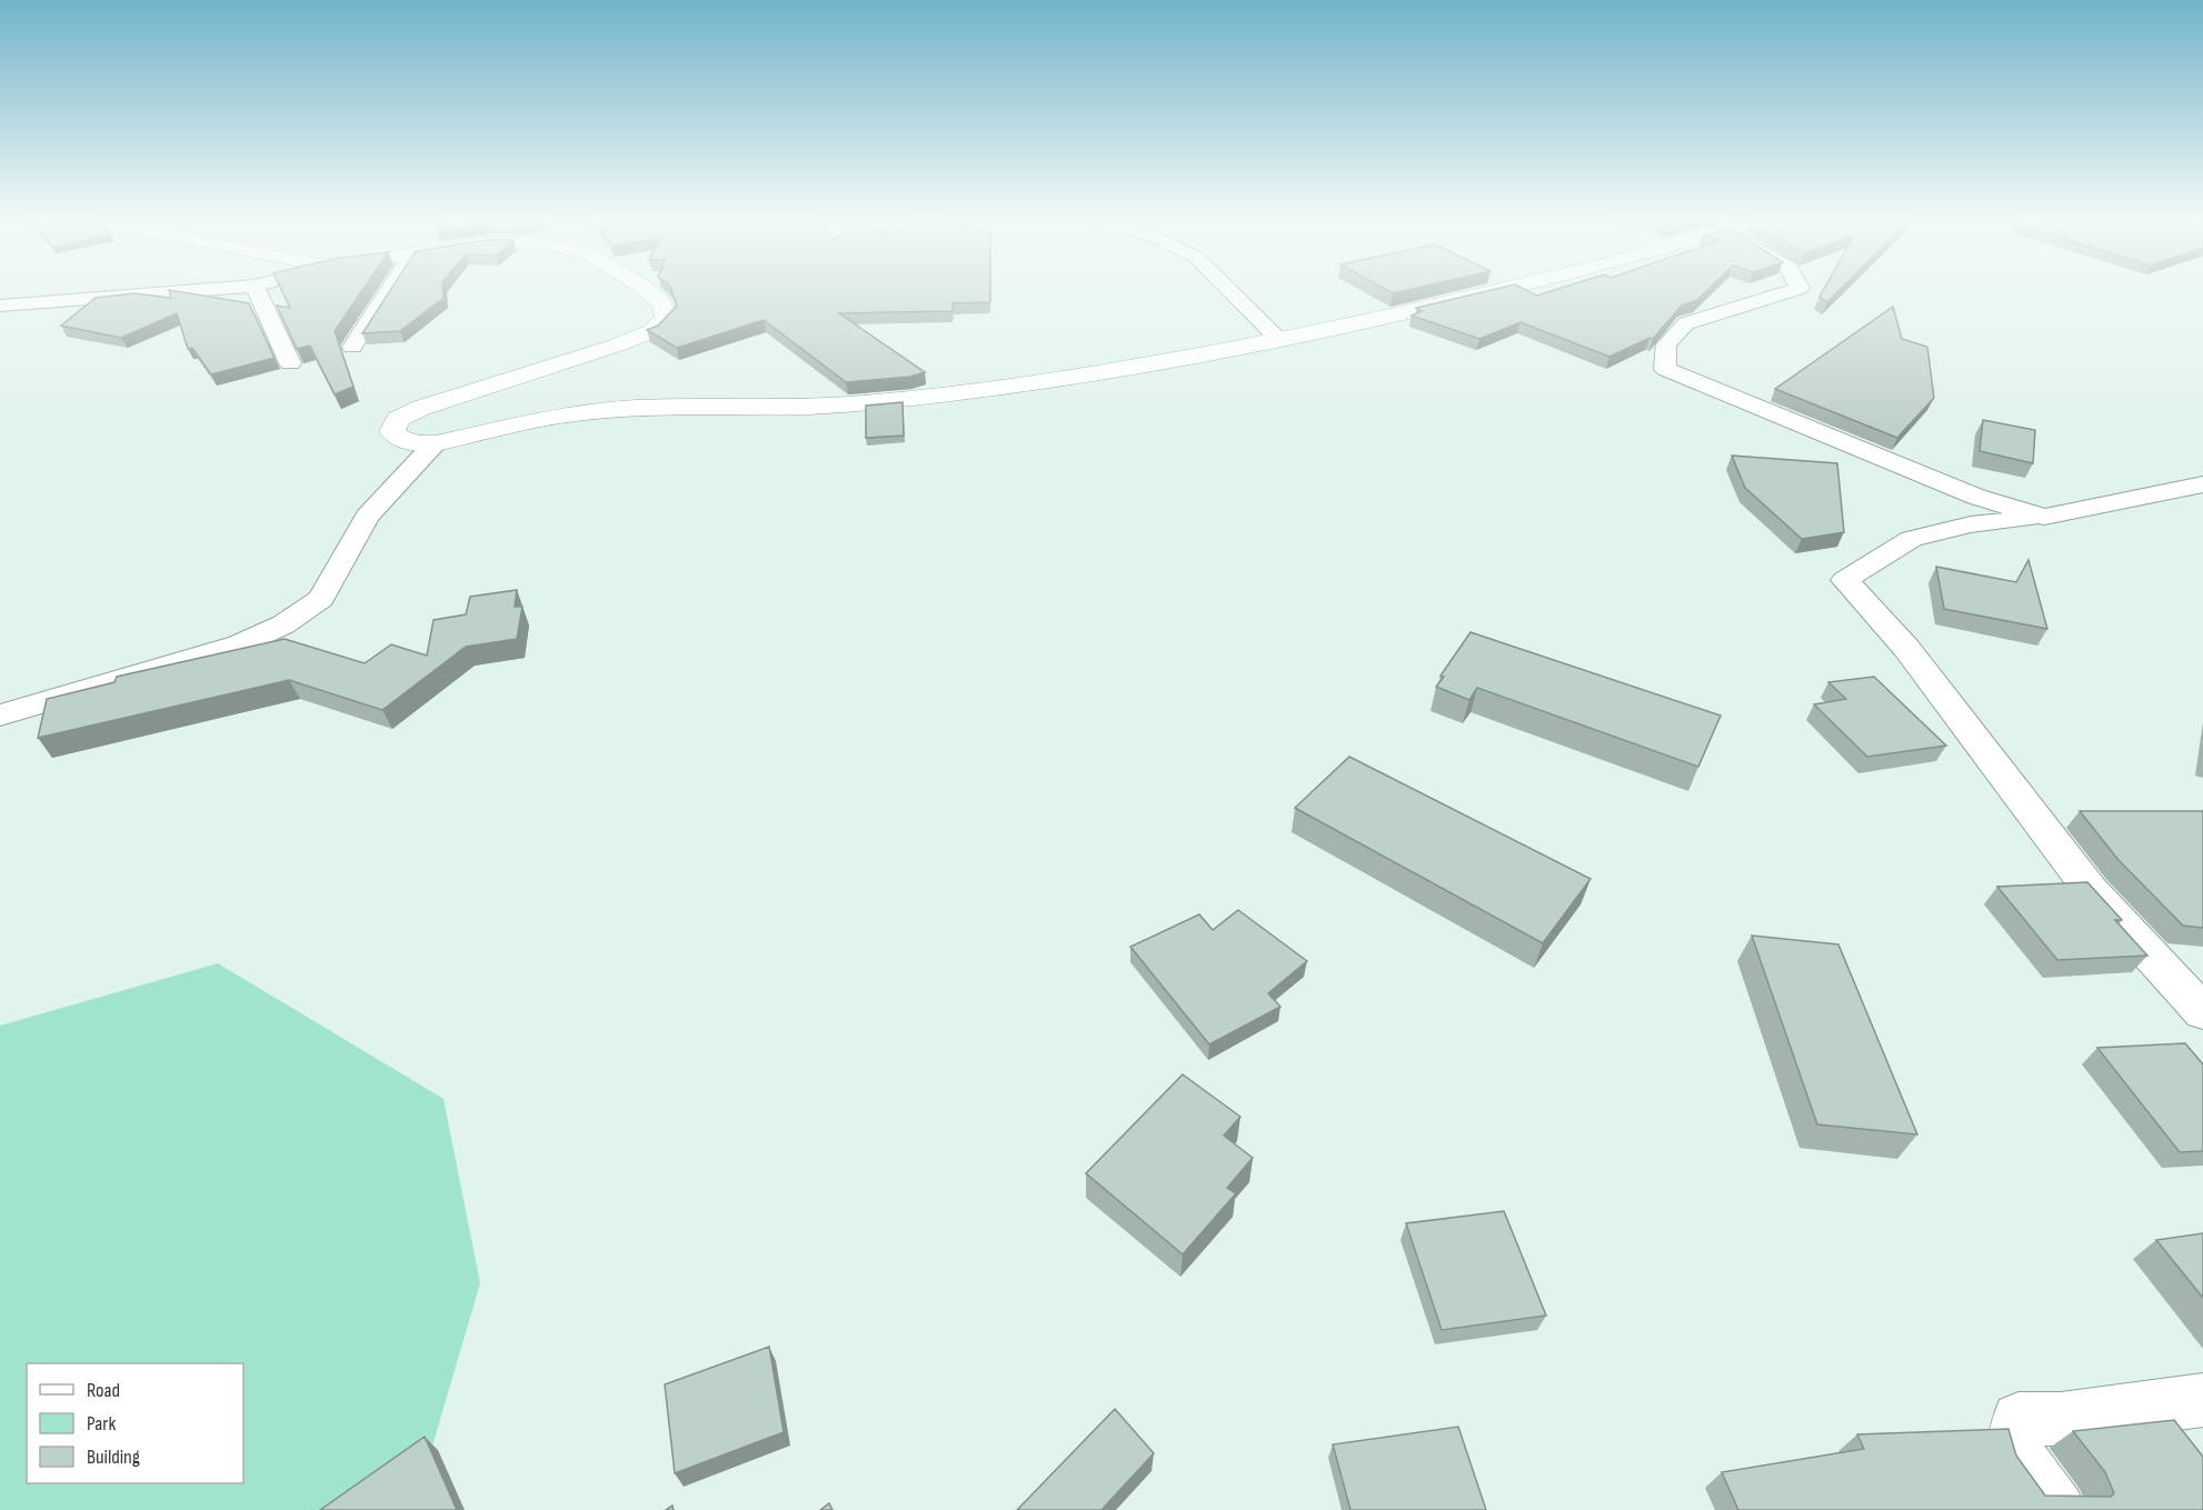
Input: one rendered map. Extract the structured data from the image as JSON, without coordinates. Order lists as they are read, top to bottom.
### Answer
{
  "legend": ["Road", "Park", "Building"]
}
